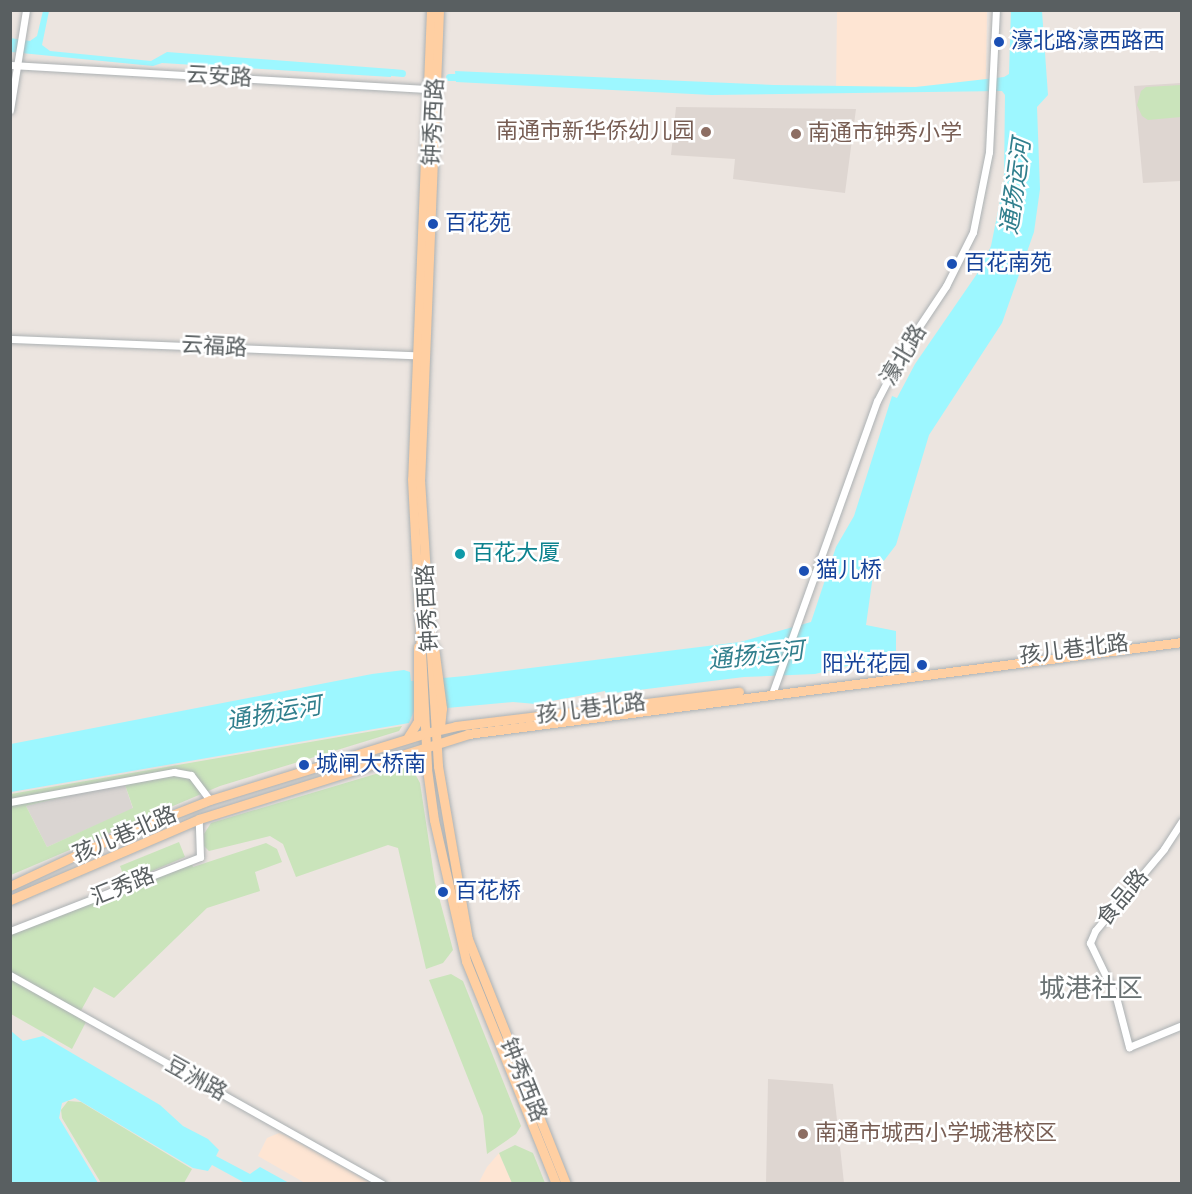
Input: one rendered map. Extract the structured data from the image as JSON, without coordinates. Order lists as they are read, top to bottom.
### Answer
{
  "streets": {
    "main road": ["钟秀西路", "孩儿巷北路"],
    "street": [
      "云安路",
      "云福路",
      "濠北路",
      "汇秀路",
      "食品路",
      "豆洲路"
    ]
  },
  "crossings": [
    ["云安路", "钟秀西路"],
    ["钟秀西路", "云福路"],
    ["钟秀西路", "孩儿巷北路"],
    ["濠北路", "孩儿巷北路"],
    ["孩儿巷北路", "汇秀路"]
  ],
  "districts": ["城港社区"],
  "water": ["通扬运河"],
  "places": [
    "濠北路濠西路西",
    "南通市新华侨幼儿园",
    "南通市钟秀小学",
    "百花苑",
    "百花南苑",
    "百花大厦",
    "猫儿桥",
    "阳光花园",
    "城闸大桥南",
    "百花桥",
    "南通市城西小学城港校区"
  ]
}
